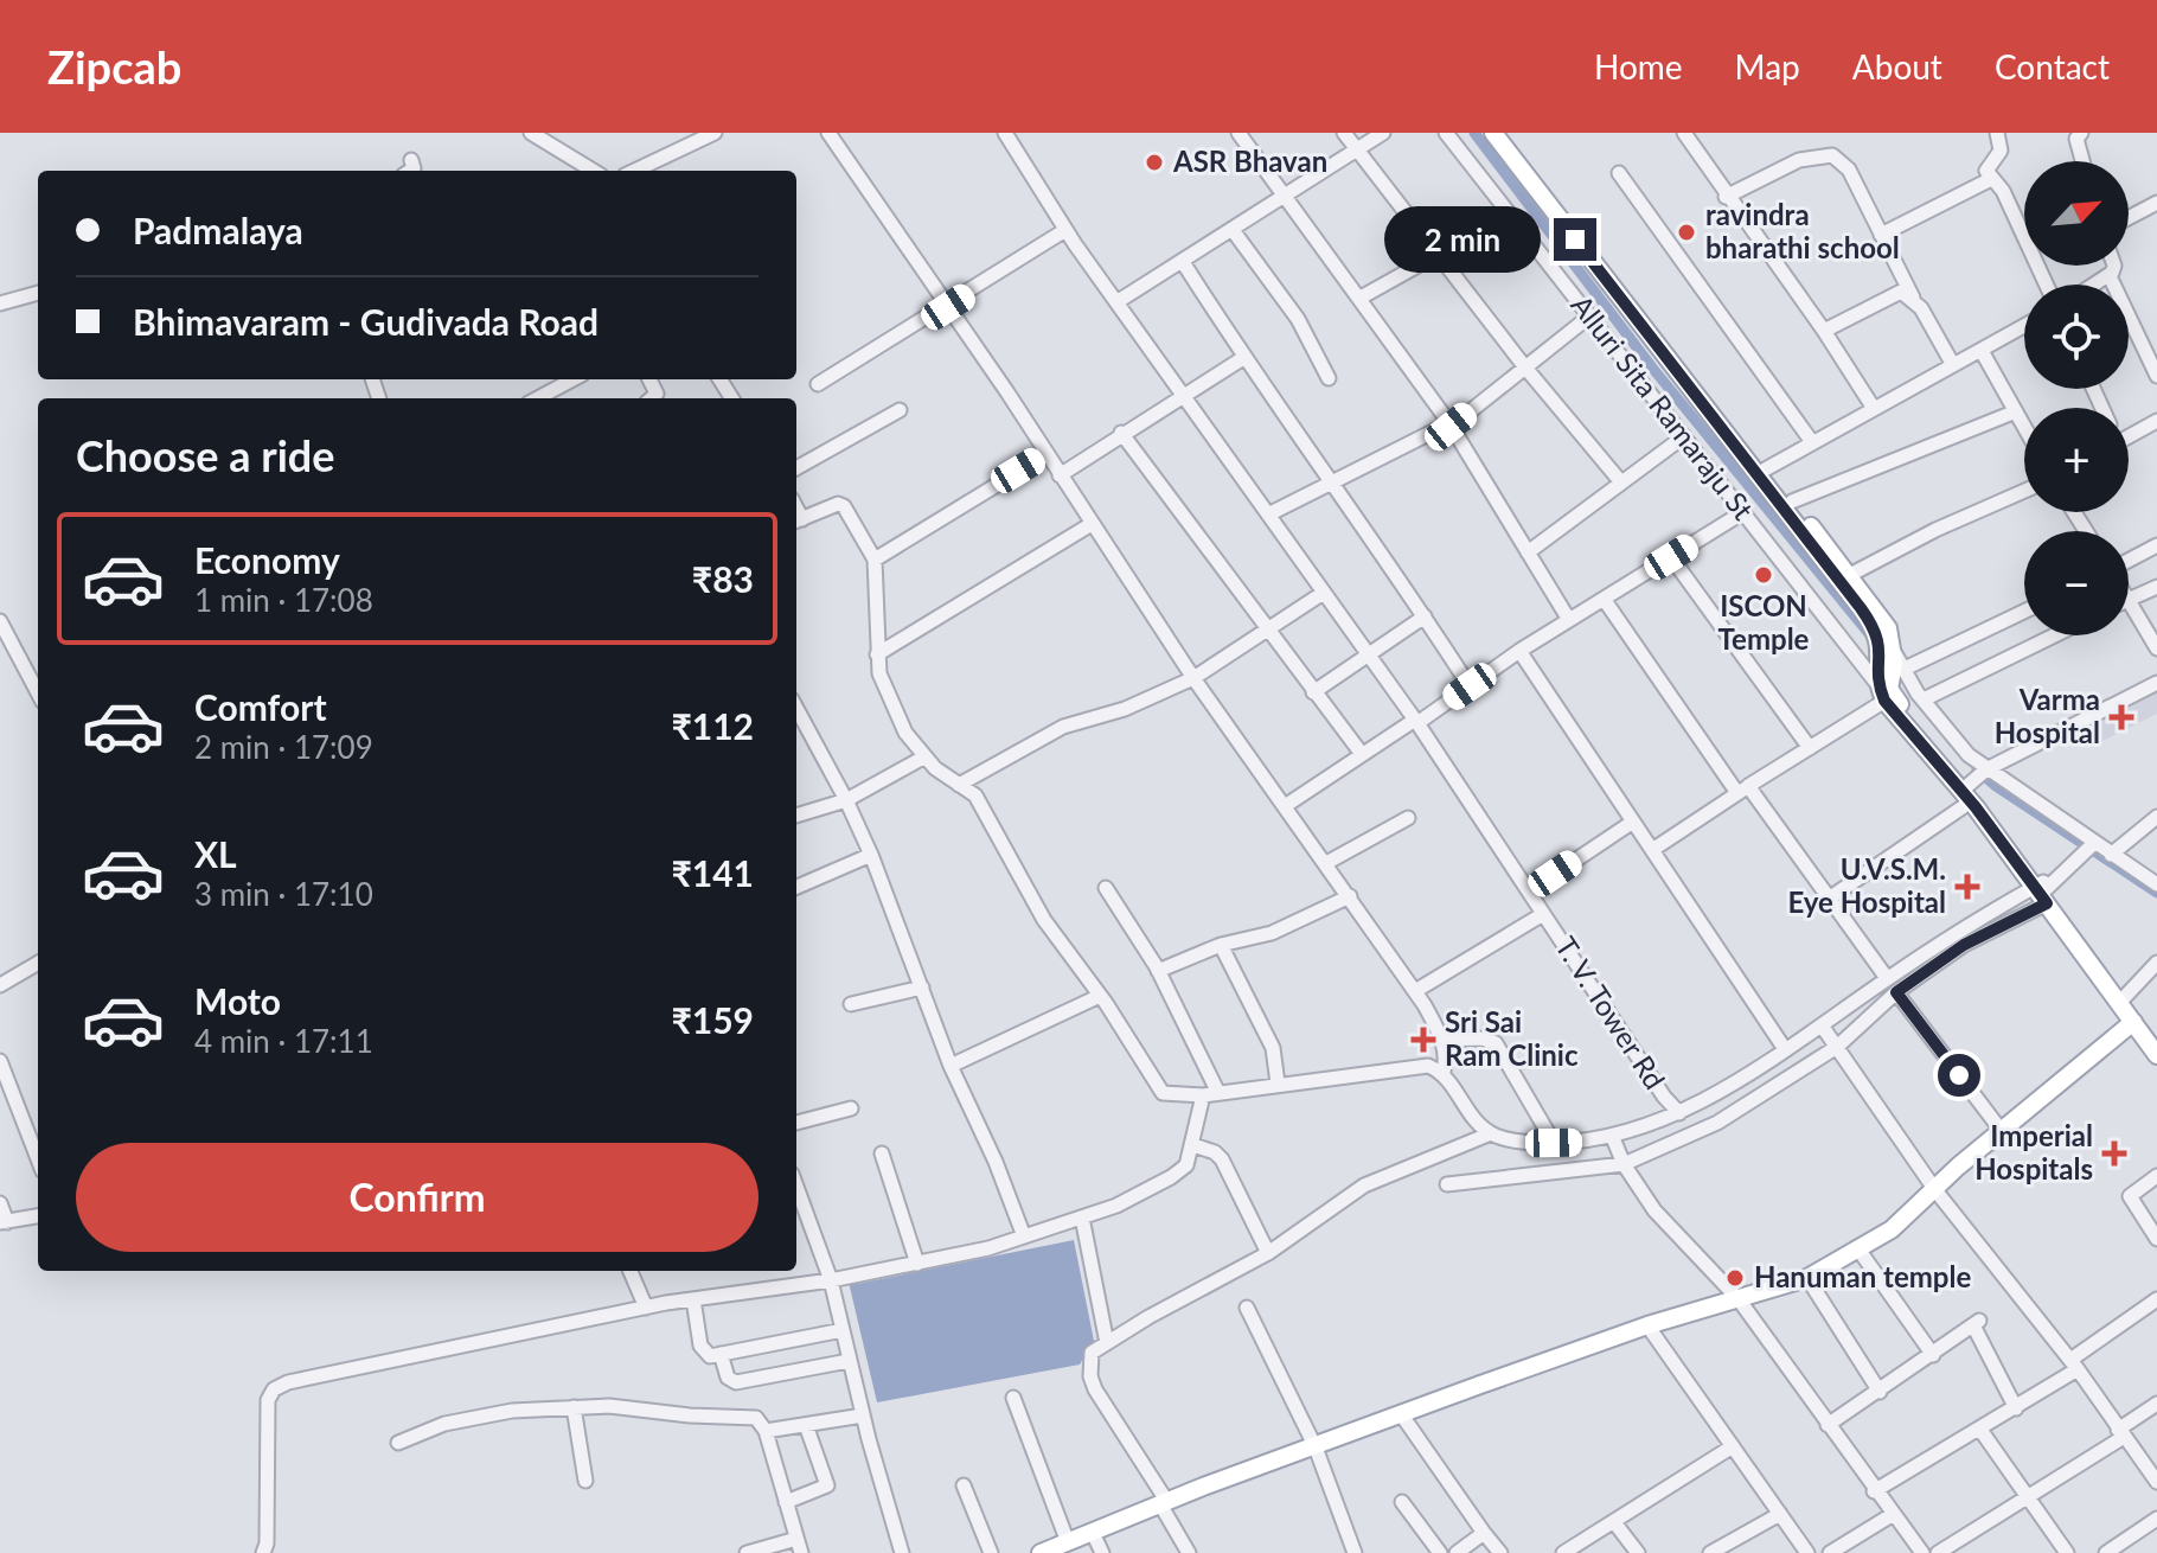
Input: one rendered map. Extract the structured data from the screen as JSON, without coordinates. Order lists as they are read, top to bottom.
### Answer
{
  "streets": {
    "street": ["Alluri Sita Ramaraju St", "T. V. Tower Rd"]
  },
  "places": {
    "other": [
      "ASR Bhavan",
      "ravindra bharathi school",
      "ISCON Temple",
      "Hanuman temple"
    ],
    "health": [
      "Varma Hospital",
      "U.V.S.M. Eye Hospital",
      "Sri Sai Ram Clinic",
      "Imperial Hospitals"
    ]
  },
  "north": "top right",
  "page": {
    "header": "Zipcab",
    "nav": [
      "Home",
      "Map",
      "About",
      "Contact"
    ],
    "map_buttons": ["+", "−"],
    "banner": ["Padmalaya", "Bhimavaram - Gudivada Road"],
    "bubble": "2 min",
    "heading": "Choose a ride",
    "list": [
      {
        "name": "Economy",
        "note": "1 min · 17:08",
        "value": "₹83"
      },
      {
        "name": "Comfort",
        "note": "2 min · 17:09",
        "value": "₹112"
      },
      {
        "name": "XL",
        "note": "3 min · 17:10",
        "value": "₹141"
      },
      {
        "name": "Moto",
        "note": "4 min · 17:11",
        "value": "₹159"
      }
    ],
    "buttons": "Confirm"
  }
}
